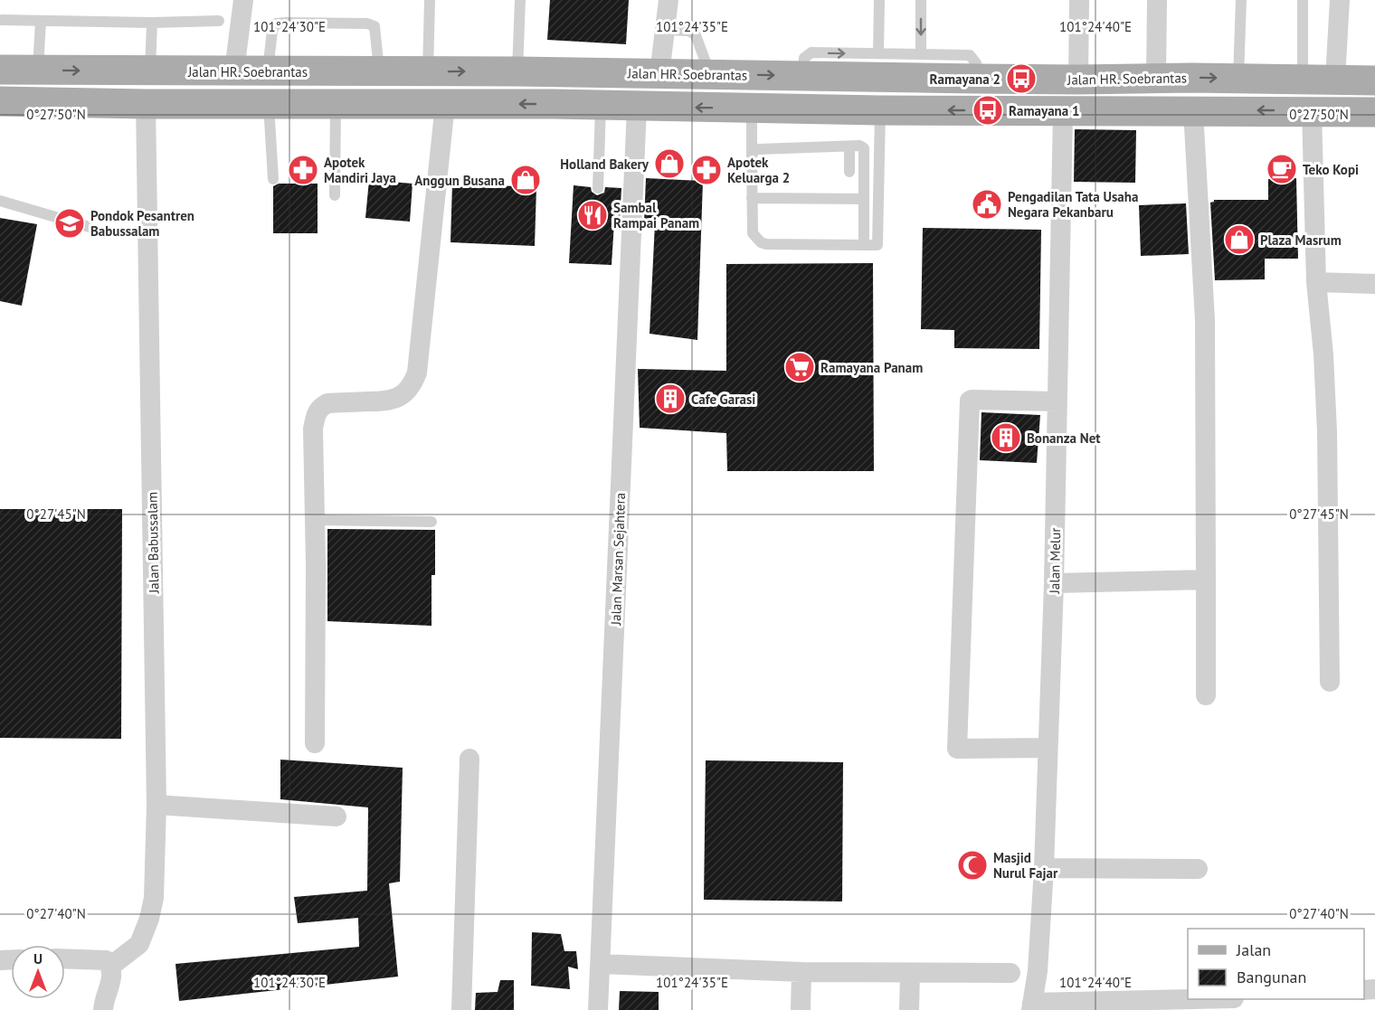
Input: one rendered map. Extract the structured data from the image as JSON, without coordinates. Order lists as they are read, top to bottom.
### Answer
{
  "streets": {
    "main road": ["Jalan HR. Soebrantas"],
    "street": ["Jalan Babussalam", "Jalan Marsan Sejahtera", "Jalan Melur"]
  },
  "places": {
    "bus stop": ["Ramayana 2", "Ramayana 1"],
    "shop": ["Holland Bakery", "Anggun Busana", "Plaza Masrum"],
    "cafe": ["Teko Kopi"],
    "pharmacy": ["Apotek Mandiri Jaya", "Apotek Keluarga 2"],
    "public building": ["Pengadilan Tata Usaha Negara Pekanbaru"],
    "restaurant": ["Sambal Rampai Panam"],
    "school or university": ["Pondok Pesantren Babussalam"],
    "supermarket": ["Ramayana Panam"],
    "building": ["Cafe Garasi", "Bonanza Net"],
    "mosque": ["Masjid Nurul Fajar"]
  },
  "legend": ["Jalan", "Bangunan"],
  "north": "top",
  "coordinates": [
    "101°24'30\"E",
    "101°24'35\"E",
    "101°24'40\"E",
    "0°27'50\"N",
    "0°27'45\"N",
    "0°27'40\"N"
  ]
}
